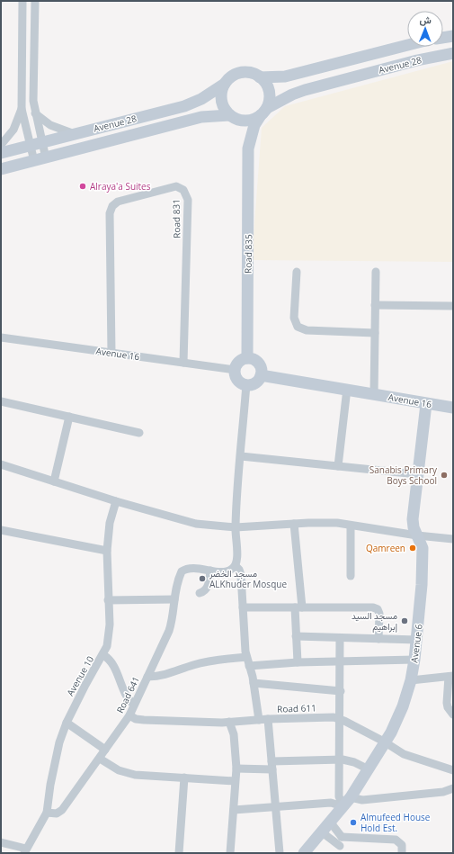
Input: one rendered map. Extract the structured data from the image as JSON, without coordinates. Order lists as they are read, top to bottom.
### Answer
{
  "streets": {
    "street": [
      "Avenue 28",
      "Road 831",
      "Road 835",
      "Avenue 16",
      "Avenue 6",
      "Avenue 10",
      "Road 641",
      "Road 611"
    ]
  },
  "crossings": [
    ["Avenue 28", "Road 835"],
    ["Road 831", "Avenue 16"],
    ["Road 835", "Avenue 16"],
    ["Avenue 16", "Avenue 6"],
    ["Avenue 6", "Road 611"],
    ["Avenue 10", "Road 641"],
    ["Road 641", "Road 611"]
  ],
  "places": [
    "Alraya'a Suites",
    "Sanabis Primary Boys School",
    "Qamreen",
    "مسجد الخضر ALKhuder Mosque",
    "مسجد السيد إبراهيم",
    "Almufeed House Hold Est."
  ],
  "north": "top"
}
